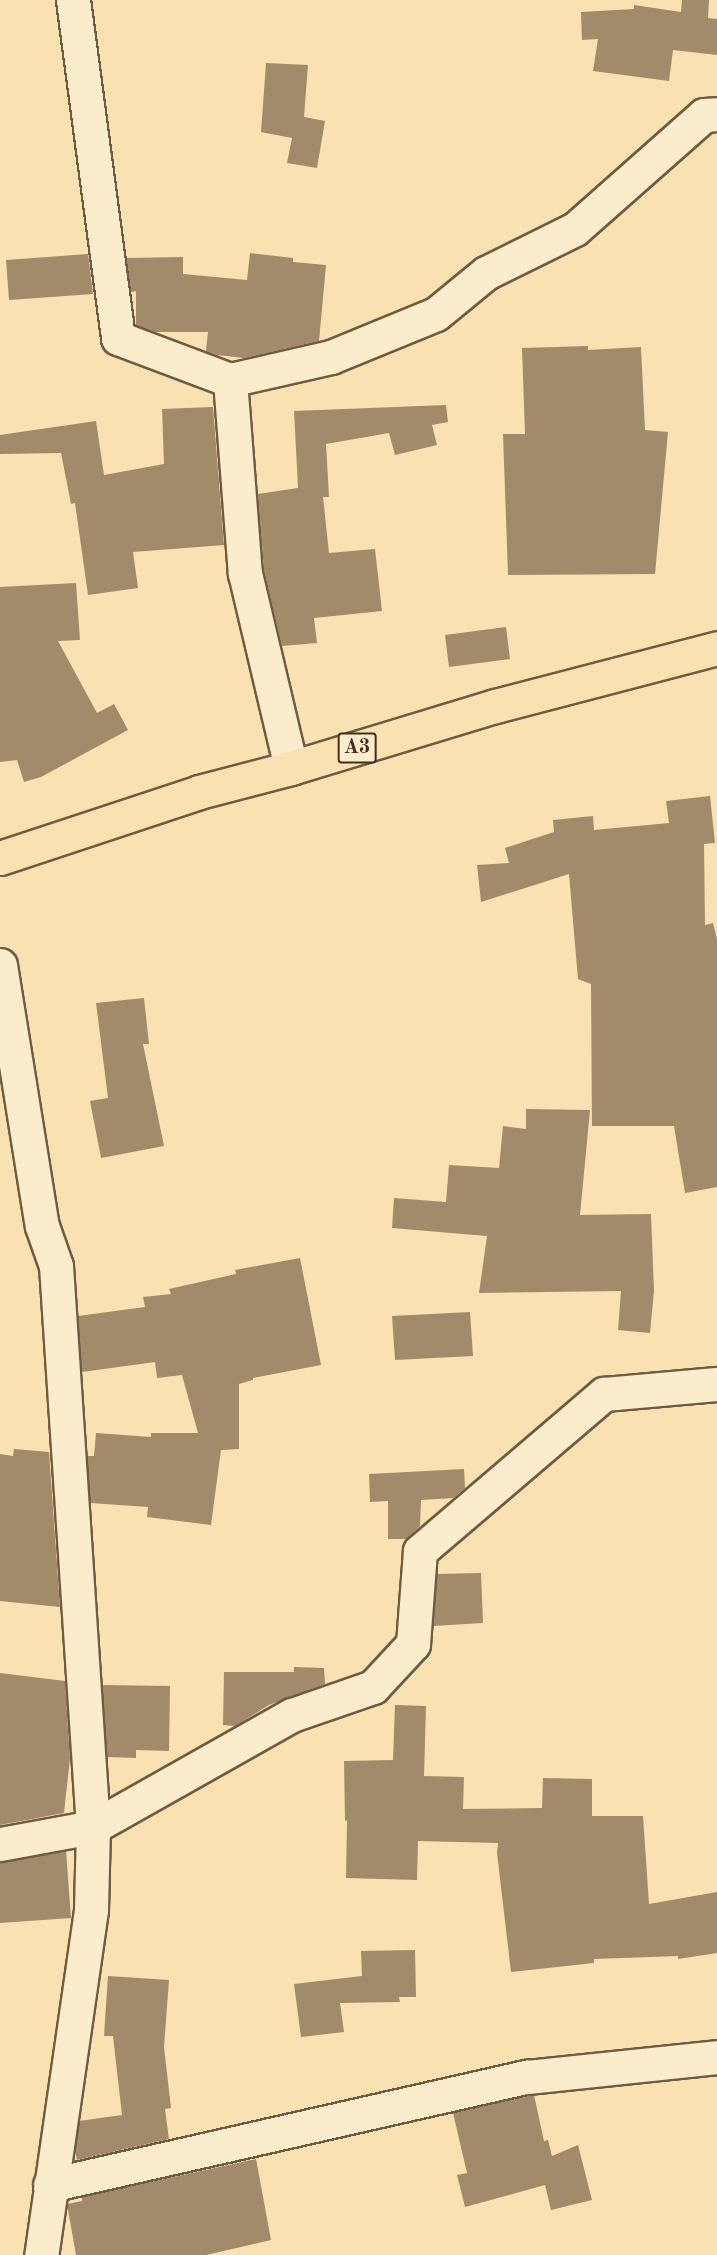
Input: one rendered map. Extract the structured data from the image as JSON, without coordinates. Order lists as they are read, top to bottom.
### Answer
{
  "streets": {
    "highway": ["A3"]
  }
}
